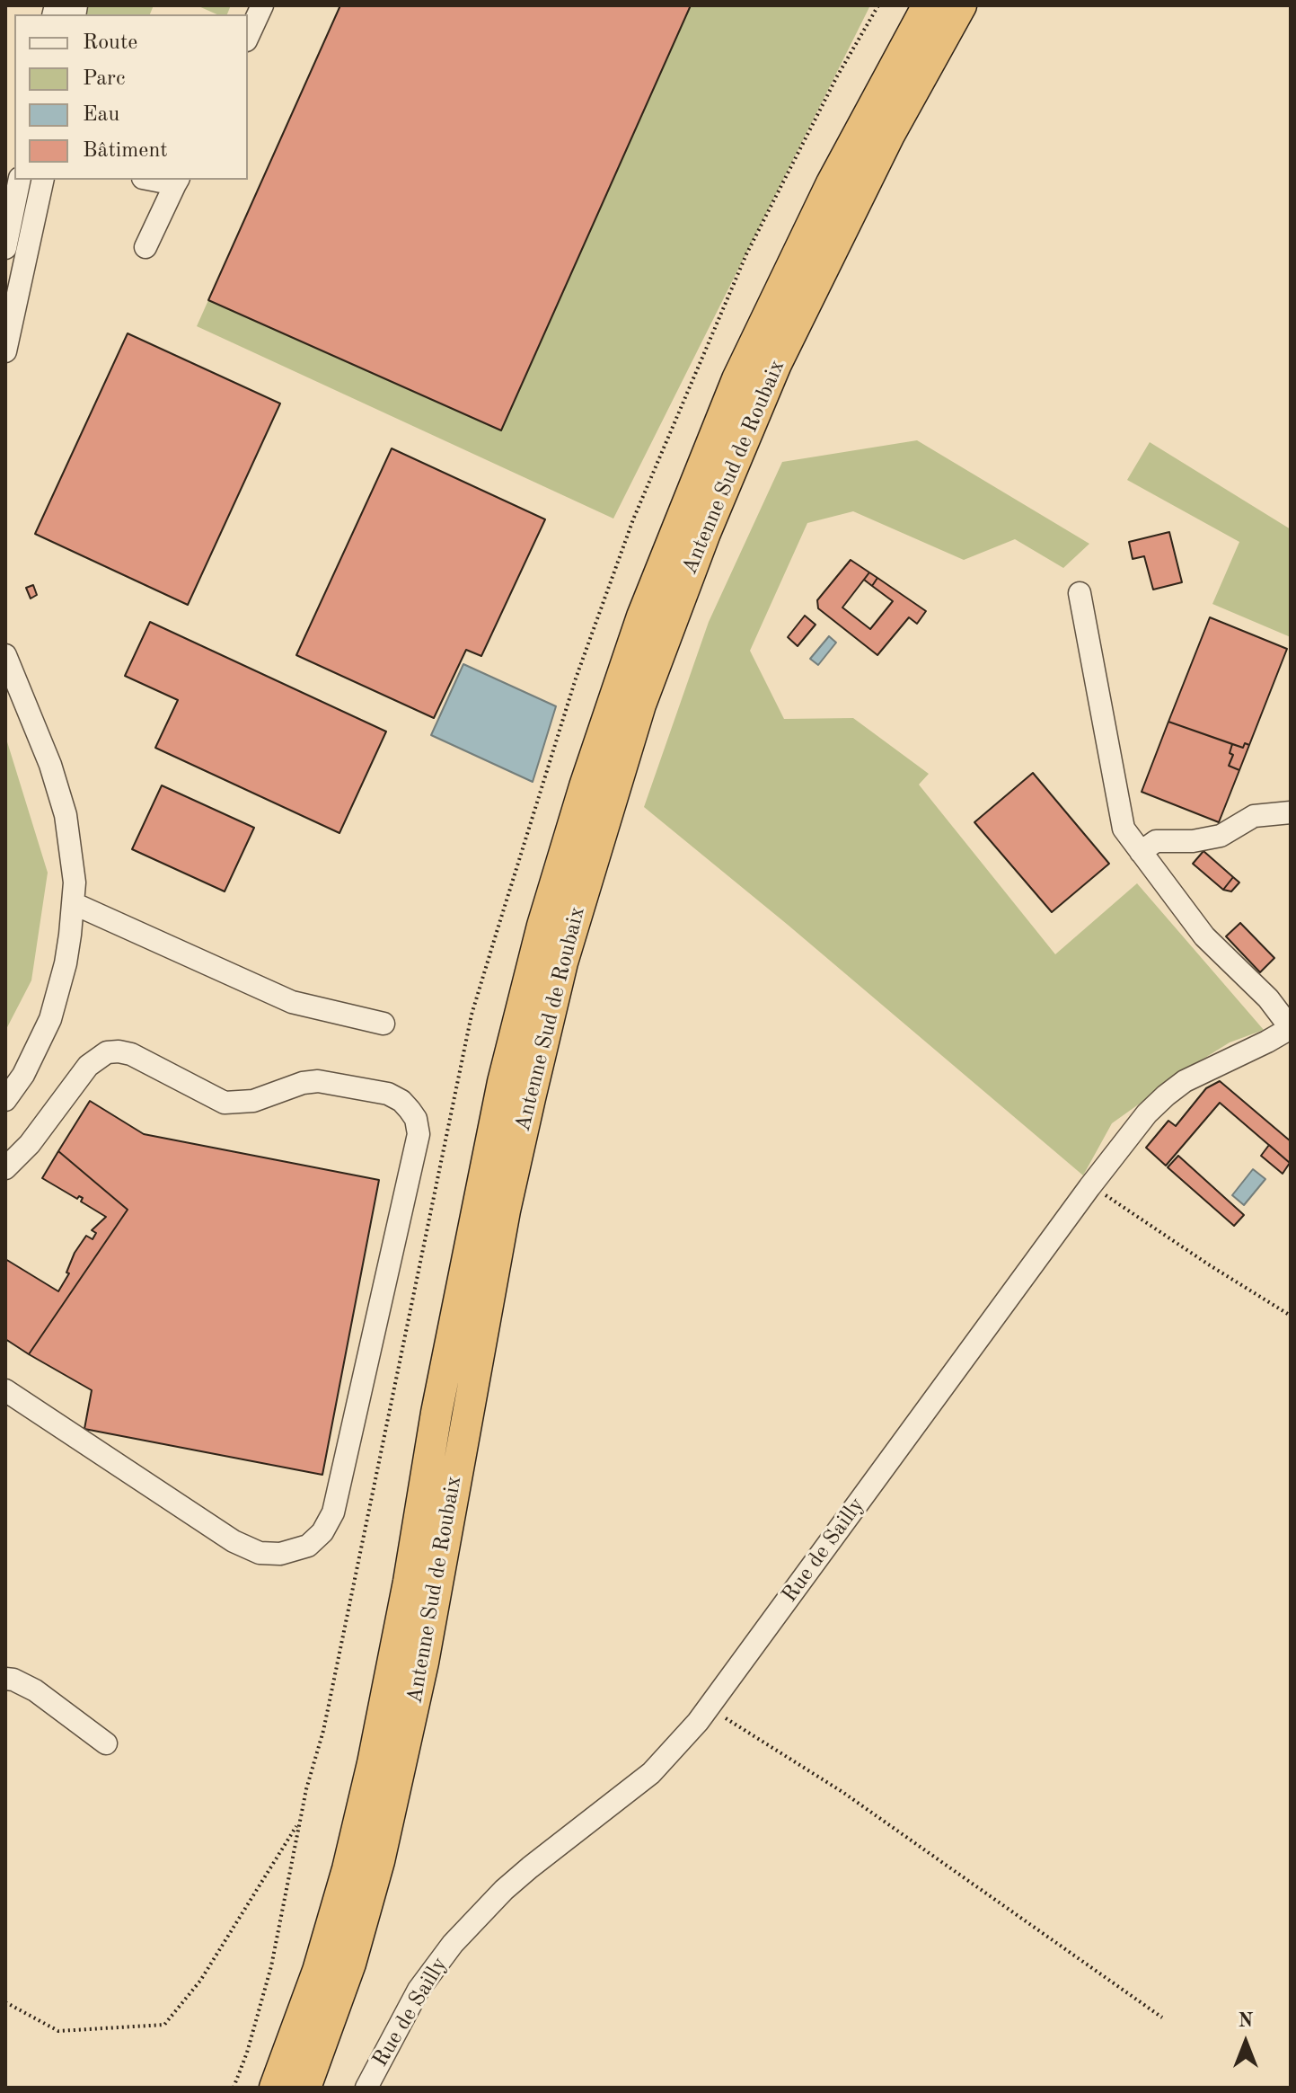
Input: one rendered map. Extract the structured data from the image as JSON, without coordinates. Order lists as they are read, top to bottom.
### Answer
{
  "streets": {
    "highway": ["Antenne Sud de Roubaix"],
    "street": ["Rue de Sailly"]
  },
  "legend": [
    "Route",
    "Parc",
    "Eau",
    "Bâtiment"
  ],
  "north": "top"
}
